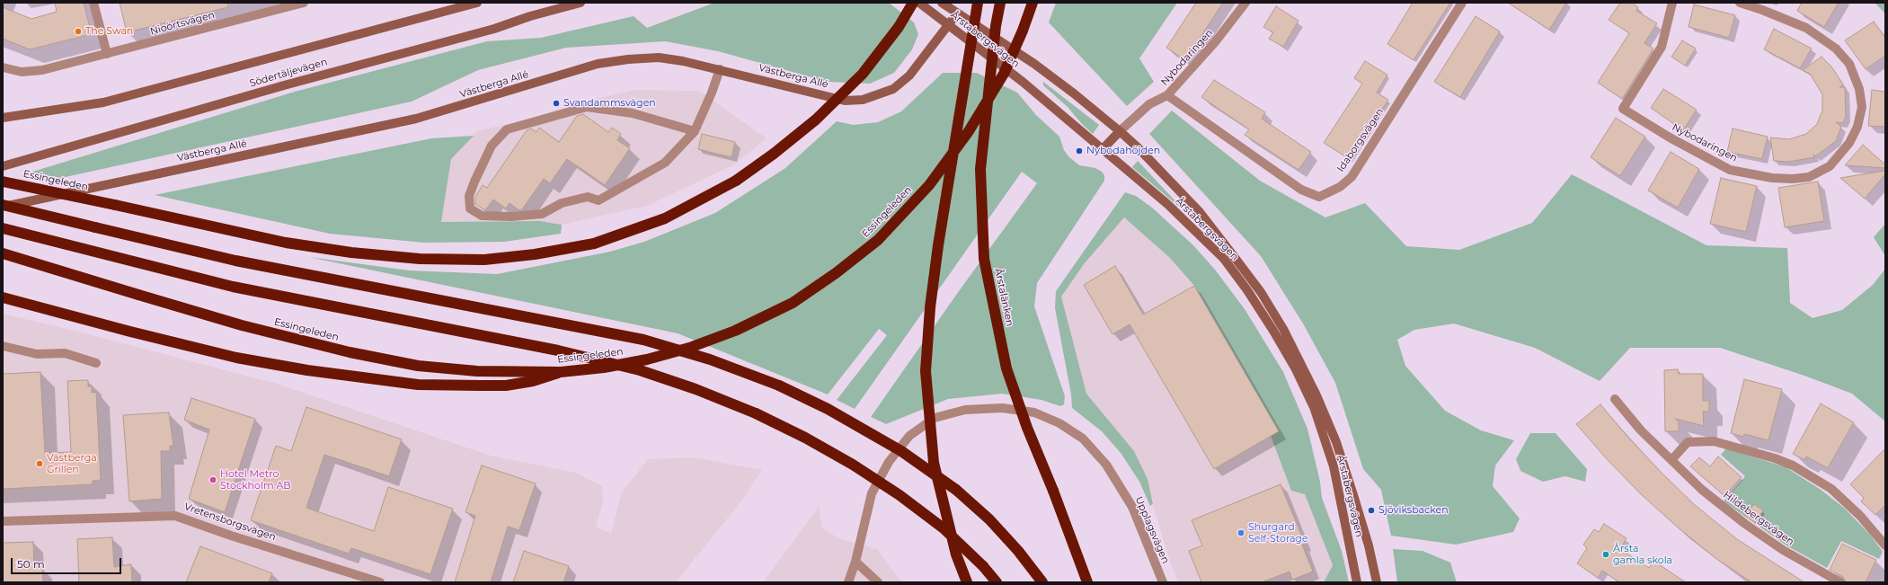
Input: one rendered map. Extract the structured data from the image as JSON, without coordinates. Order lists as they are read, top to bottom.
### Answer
{
  "streets": {
    "highway": ["Essingeleden", "Årstalänken"],
    "street": [
      "Nioörtsvägen",
      "Årstabergsvägen",
      "Nybodaringen",
      "Södertäljevägen",
      "Västberga Allé",
      "Idaborgsvägen",
      "Hildebergsvägen",
      "Vretensborgsvägen",
      "Upplagsvägen"
    ]
  },
  "crossings": [
    ["Årstabergsvägen", "Nybodaringen"],
    ["Årstabergsvägen", "Västberga Allé"],
    ["Nybodaringen", "Idaborgsvägen"]
  ],
  "places": [
    "The Swan",
    "Svandammsvägen",
    "Nybodahöjden",
    "Västberga Grillen",
    "Hotel Metro Stockholm AB",
    "Sjöviksbacken",
    "Shurgard Self-Storage",
    "Årsta gamla skola"
  ],
  "scale_bar": "50 m"
}
